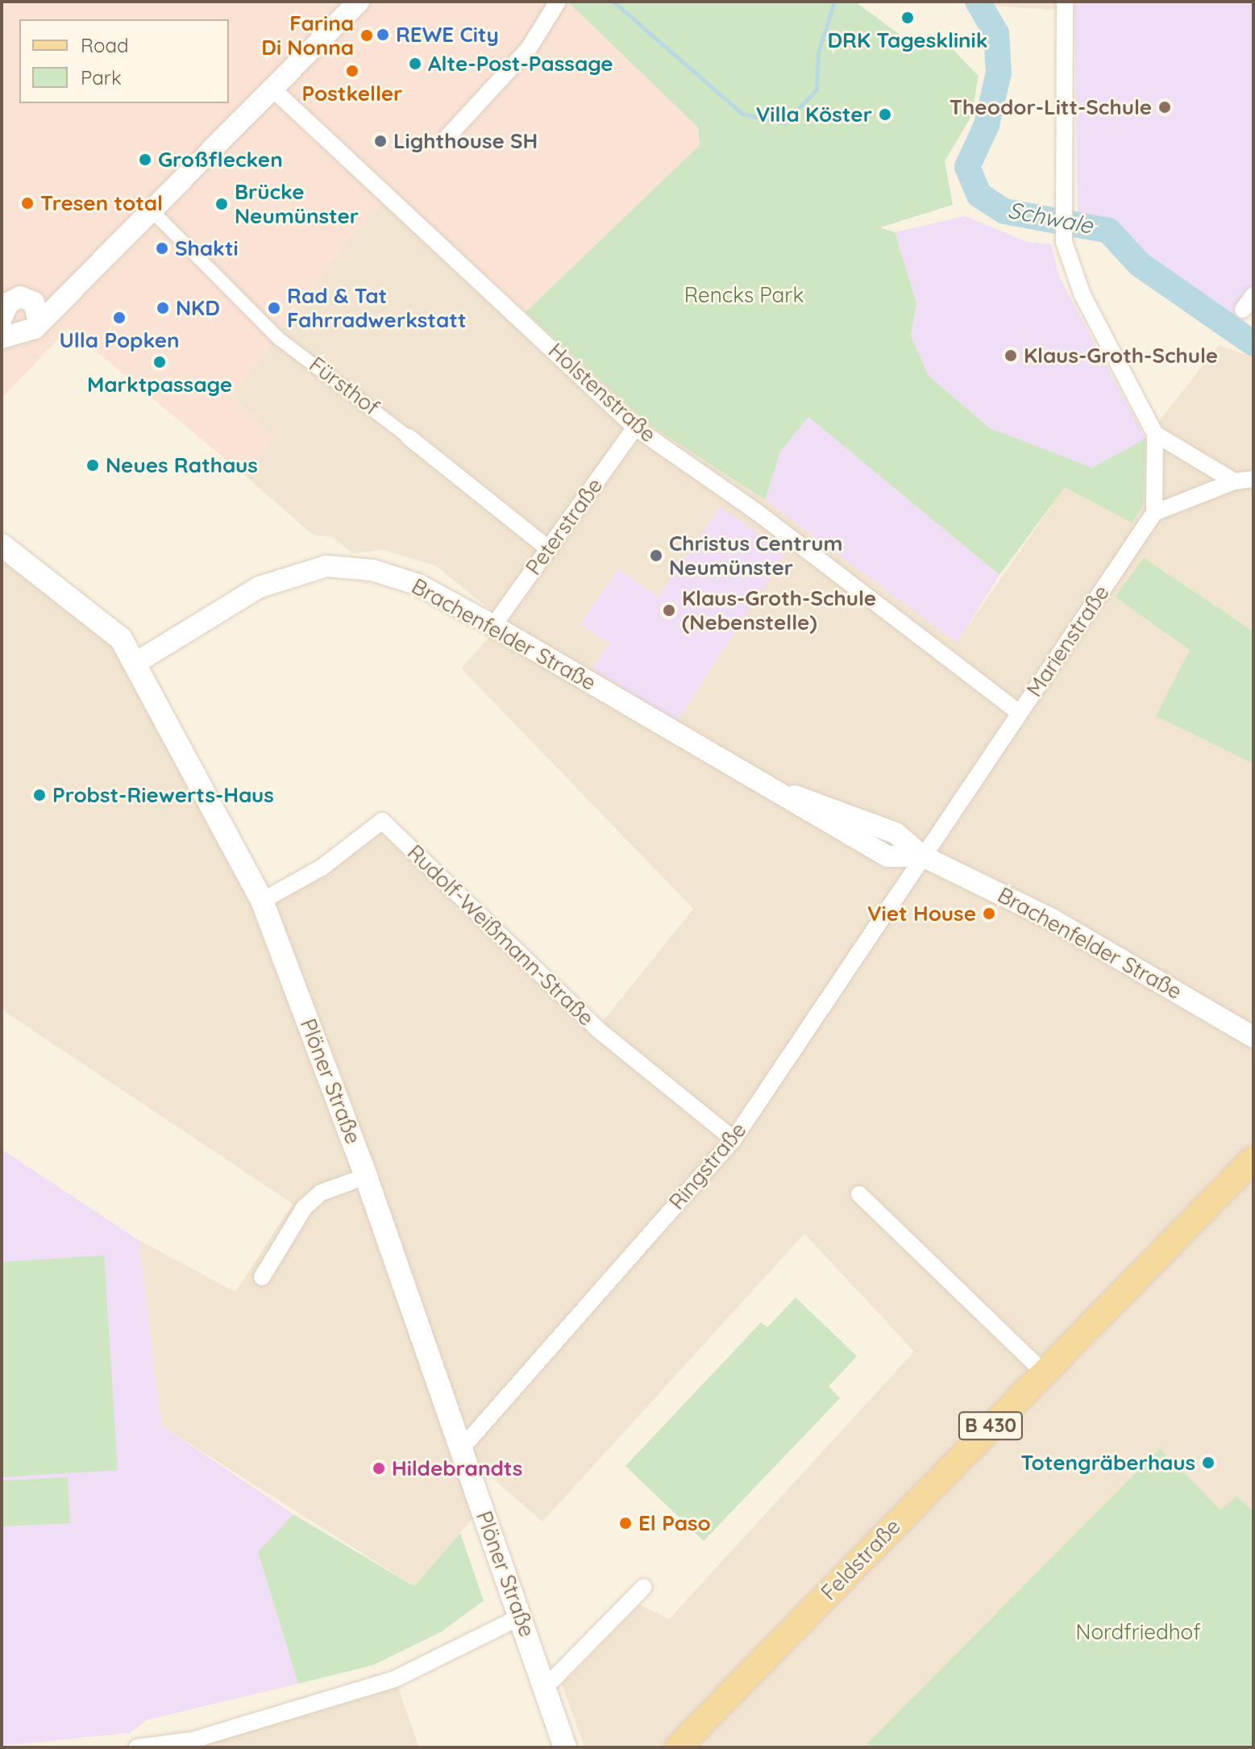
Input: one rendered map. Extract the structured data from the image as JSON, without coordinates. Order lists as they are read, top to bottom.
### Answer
{
  "streets": {
    "main road": ["Plöner Straße", "B 430", "Feldstraße"],
    "street": [
      "Fürsthof",
      "Holstenstraße",
      "Peterstraße",
      "Brachenfelder Straße",
      "Marienstraße",
      "Rudolf-Weißmann-Straße",
      "Ringstraße"
    ]
  },
  "crossings": [
    ["Fürsthof", "Peterstraße"],
    ["Holstenstraße", "Peterstraße"],
    ["Holstenstraße", "Marienstraße"],
    ["Peterstraße", "Brachenfelder Straße"],
    ["Brachenfelder Straße", "Marienstraße"],
    ["Brachenfelder Straße", "Plöner Straße"],
    ["Brachenfelder Straße", "Ringstraße"],
    ["Marienstraße", "Ringstraße"],
    ["Rudolf-Weißmann-Straße", "Plöner Straße"],
    ["Rudolf-Weißmann-Straße", "Ringstraße"],
    ["Plöner Straße", "Ringstraße"]
  ],
  "water": ["Schwale"],
  "parks": ["Rencks Park", "Nordfriedhof"],
  "places": [
    "DRK Tagesklinik",
    "REWE City",
    "Farina Di Nonna",
    "Alte-Post-Passage",
    "Postkeller",
    "Theodor-Litt-Schule",
    "Villa Köster",
    "Lighthouse SH",
    "Großflecken",
    "Tresen total",
    "Brücke Neumünster",
    "Shakti",
    "NKD",
    "Rad & Tat Fahrradwerkstatt",
    "Ulla Popken",
    "Klaus-Groth-Schule",
    "Marktpassage",
    "Neues Rathaus",
    "Christus Centrum Neumünster",
    "Klaus-Groth-Schule (Nebenstelle)",
    "Probst-Riewerts-Haus",
    "Viet House",
    "Totengräberhaus",
    "Hildebrandts",
    "El Paso"
  ],
  "legend": ["Road", "Park"]
}
